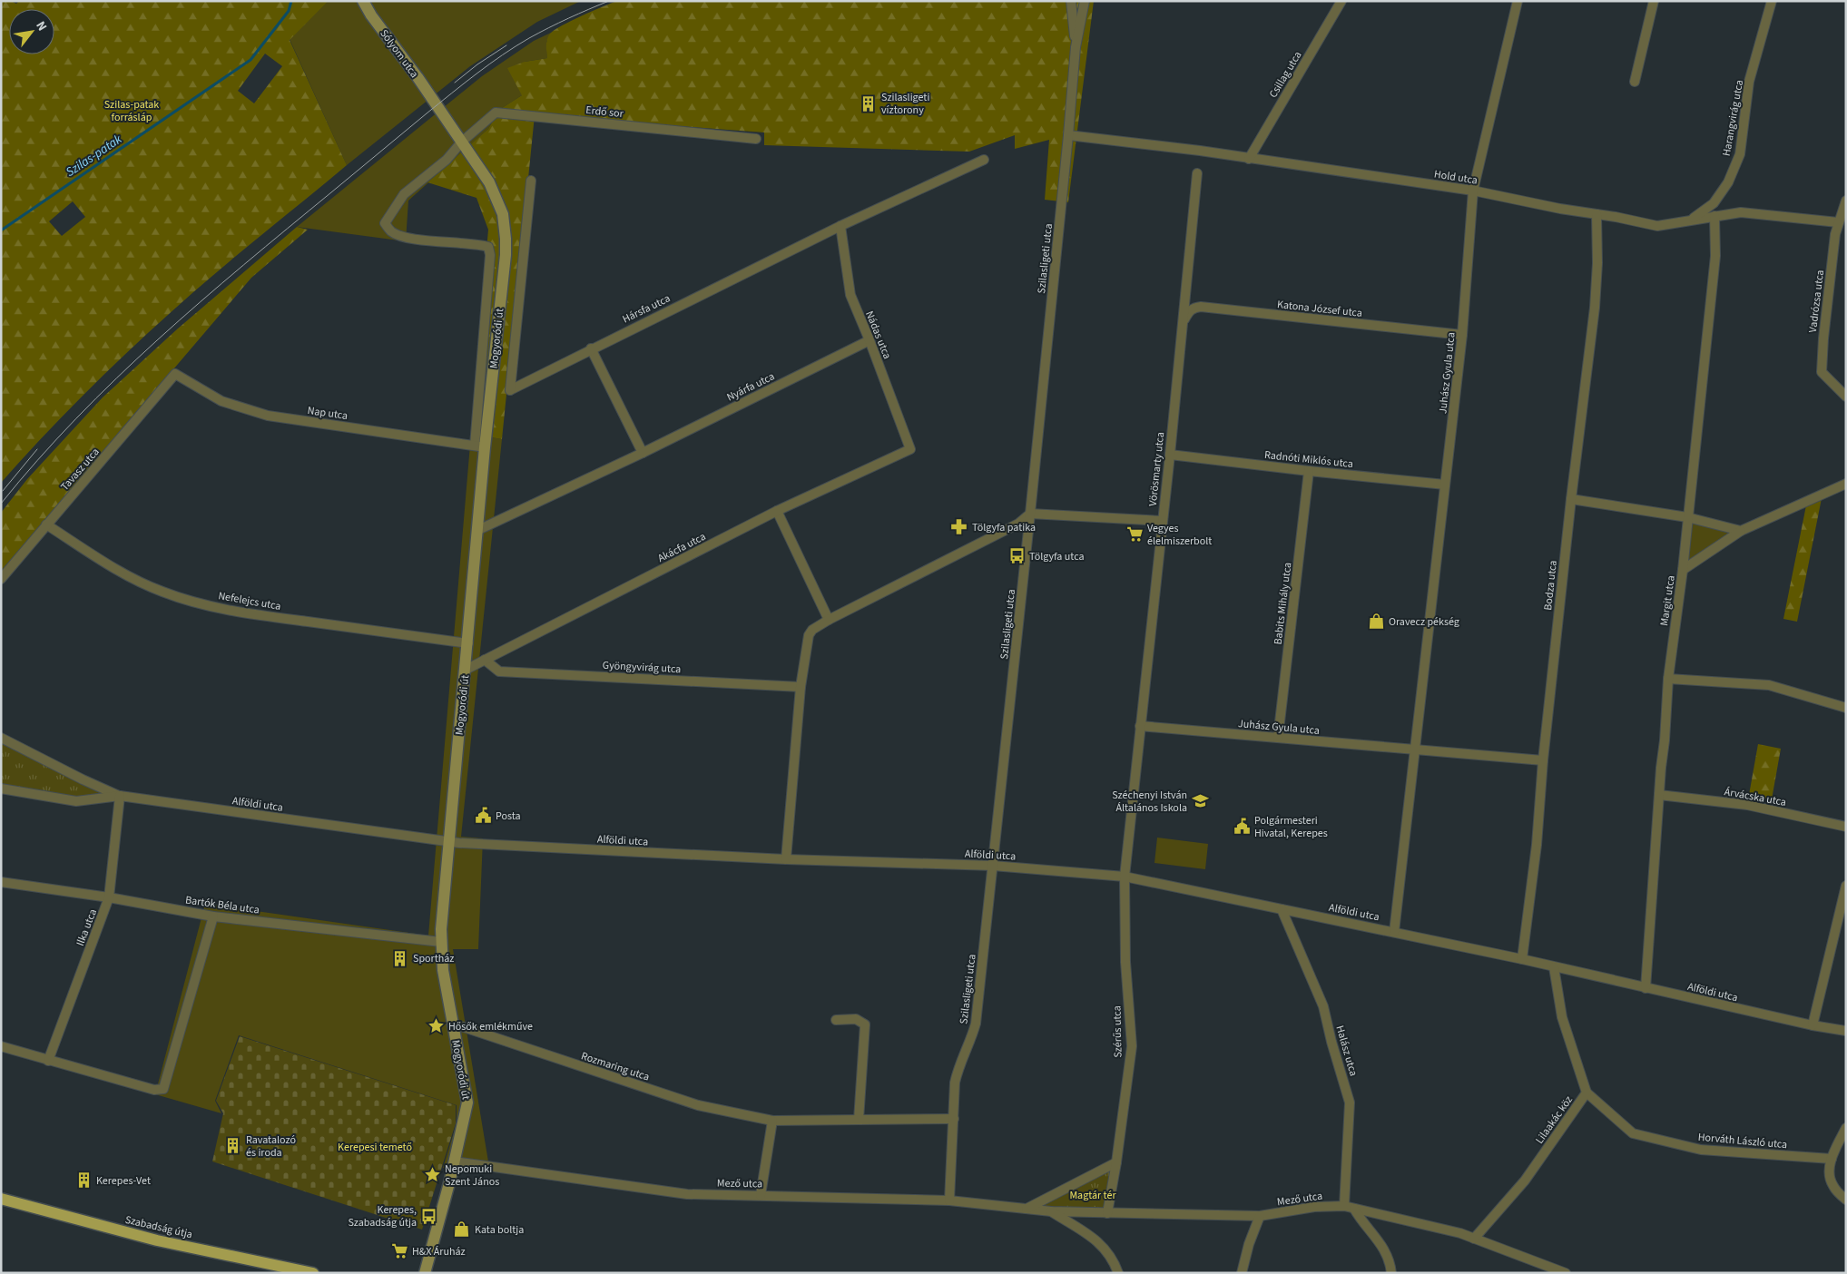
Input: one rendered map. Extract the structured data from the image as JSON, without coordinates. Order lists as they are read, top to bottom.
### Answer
{
  "streets": {
    "main road": ["Szabadság útja"],
    "street": [
      "Sólyom utca",
      "Csillag utca",
      "Erdő sor",
      "Harangvirág utca",
      "Hold utca",
      "Szilasligeti utca",
      "Vadrózsa utca",
      "Hársfa utca",
      "Katona József utca",
      "Nádas utca",
      "Mogyoródi út",
      "Juhász Gyula utca",
      "Nyárfa utca",
      "Nap utca",
      "Radnóti Miklós utca",
      "Tavasz utca",
      "Vörösmarty utca",
      "Akácfa utca",
      "Bodza utca",
      "Nefelejcs utca",
      "Margit utca",
      "Babits Mihály utca",
      "Gyöngyvirág utca",
      "Árvácska utca",
      "Alföldi utca",
      "Bartók Béla utca",
      "Ilka utca",
      "Szérűs utca",
      "Halász utca",
      "Rozmaring utca",
      "Lilaakác köz",
      "Horváth László utca",
      "Mező utca"
    ]
  },
  "crossings": [
    ["Sólyom utca", "Mogyoródi út"],
    ["Csillag utca", "Hold utca"],
    ["Erdő sor", "Mogyoródi út"],
    ["Harangvirág utca", "Hold utca"],
    ["Hold utca", "Szilasligeti utca"],
    ["Hold utca", "Vadrózsa utca"],
    ["Hold utca", "Juhász Gyula utca"],
    ["Hold utca", "Bodza utca"],
    ["Hold utca", "Margit utca"],
    ["Szilasligeti utca", "Alföldi utca"],
    ["Szilasligeti utca", "Rozmaring utca"],
    ["Szilasligeti utca", "Mező utca"],
    ["Hársfa utca", "Nádas utca"],
    ["Katona József utca", "Juhász Gyula utca"],
    ["Katona József utca", "Vörösmarty utca"],
    ["Nádas utca", "Nyárfa utca"],
    ["Nádas utca", "Akácfa utca"],
    ["Mogyoródi út", "Nyárfa utca"],
    ["Mogyoródi út", "Nap utca"],
    ["Mogyoródi út", "Akácfa utca"],
    ["Mogyoródi út", "Nefelejcs utca"],
    ["Mogyoródi út", "Alföldi utca"],
    ["Mogyoródi út", "Bartók Béla utca"],
    ["Mogyoródi út", "Rozmaring utca"],
    ["Mogyoródi út", "Mező utca"],
    ["Juhász Gyula utca", "Radnóti Miklós utca"],
    ["Juhász Gyula utca", "Vörösmarty utca"],
    ["Juhász Gyula utca", "Bodza utca"],
    ["Juhász Gyula utca", "Babits Mihály utca"],
    ["Juhász Gyula utca", "Alföldi utca"],
    ["Nap utca", "Tavasz utca"],
    ["Radnóti Miklós utca", "Vörösmarty utca"],
    ["Radnóti Miklós utca", "Babits Mihály utca"],
    ["Tavasz utca", "Nefelejcs utca"],
    ["Vörösmarty utca", "Alföldi utca"],
    ["Vörösmarty utca", "Szérűs utca"],
    ["Akácfa utca", "Gyöngyvirág utca"],
    ["Bodza utca", "Alföldi utca"],
    ["Margit utca", "Árvácska utca"],
    ["Margit utca", "Alföldi utca"],
    ["Alföldi utca", "Ilka utca"],
    ["Alföldi utca", "Szérűs utca"],
    ["Alföldi utca", "Halász utca"],
    ["Alföldi utca", "Lilaakác köz"],
    ["Bartók Béla utca", "Ilka utca"],
    ["Szérűs utca", "Mező utca"],
    ["Halász utca", "Mező utca"],
    ["Lilaakác köz", "Horváth László utca"],
    ["Lilaakác köz", "Mező utca"]
  ],
  "water": ["Szilas-patak"],
  "parks": ["Szilas-patak forrásláp", "Kerepesi temető", "Magtár tér"],
  "places": {
    "building": [
      "Szilasligeti víztorony",
      "Sportház",
      "Ravatalozó és iroda",
      "Kerepes-Vet"
    ],
    "pharmacy": ["Tölgyfa patika"],
    "supermarket": ["Vegyes élelmiszerbolt", "H&X Áruház"],
    "bus stop": ["Tölgyfa utca", "Kerepes, Szabadság útja"],
    "shop": ["Oravecz pékség", "Kata boltja"],
    "school or university": ["Széchenyi István Általános Iskola"],
    "public building": ["Posta", "Polgármesteri Hivatal, Kerepes"],
    "place": ["Hősők emlékműve", "Nepomuki Szent János"]
  },
  "north": "top right"
}
